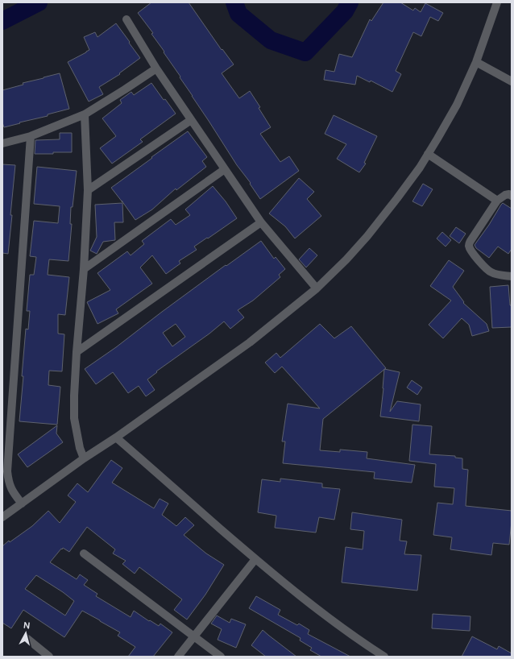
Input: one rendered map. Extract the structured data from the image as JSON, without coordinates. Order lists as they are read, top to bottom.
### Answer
{
  "north": "top"
}
